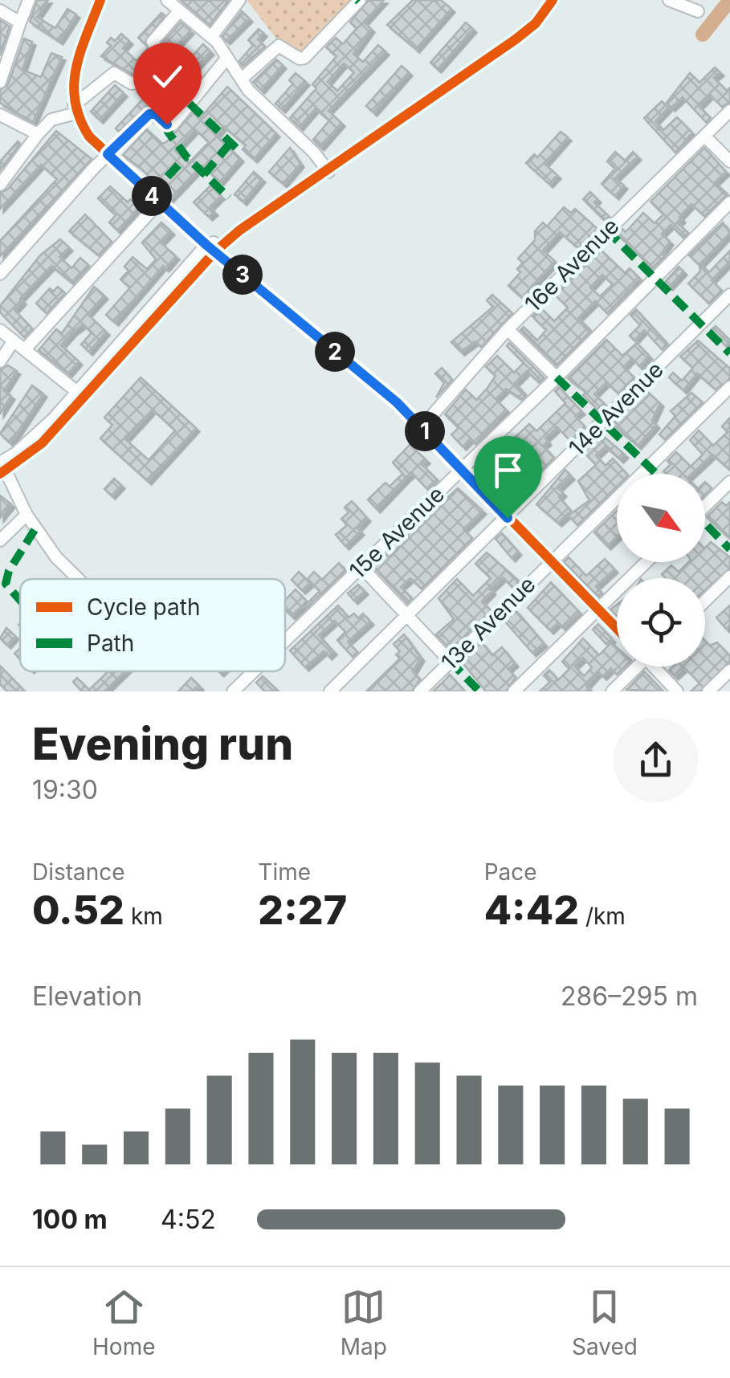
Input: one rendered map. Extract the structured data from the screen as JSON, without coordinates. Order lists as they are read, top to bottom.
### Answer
{
  "streets": {
    "street": [
      "16e Avenue",
      "14e Avenue",
      "15e Avenue",
      "13e Avenue"
    ]
  },
  "legend": ["Cycle path", "Path"],
  "north": "bottom right",
  "page": {
    "pins": [
      "4",
      "3",
      "2",
      "1"
    ],
    "heading": ["Evening run", "19:30"],
    "stats": [
      ["Distance", "0.52 km"],
      ["Time", "2:27"],
      ["Pace", "4:42 /km"]
    ],
    "chart": ["Elevation", "286–295 m"],
    "list": [
      {
        "name": "100 m",
        "note": "4:52"
      }
    ],
    "tabs": ["Home", "Map", "Saved"]
  }
}
